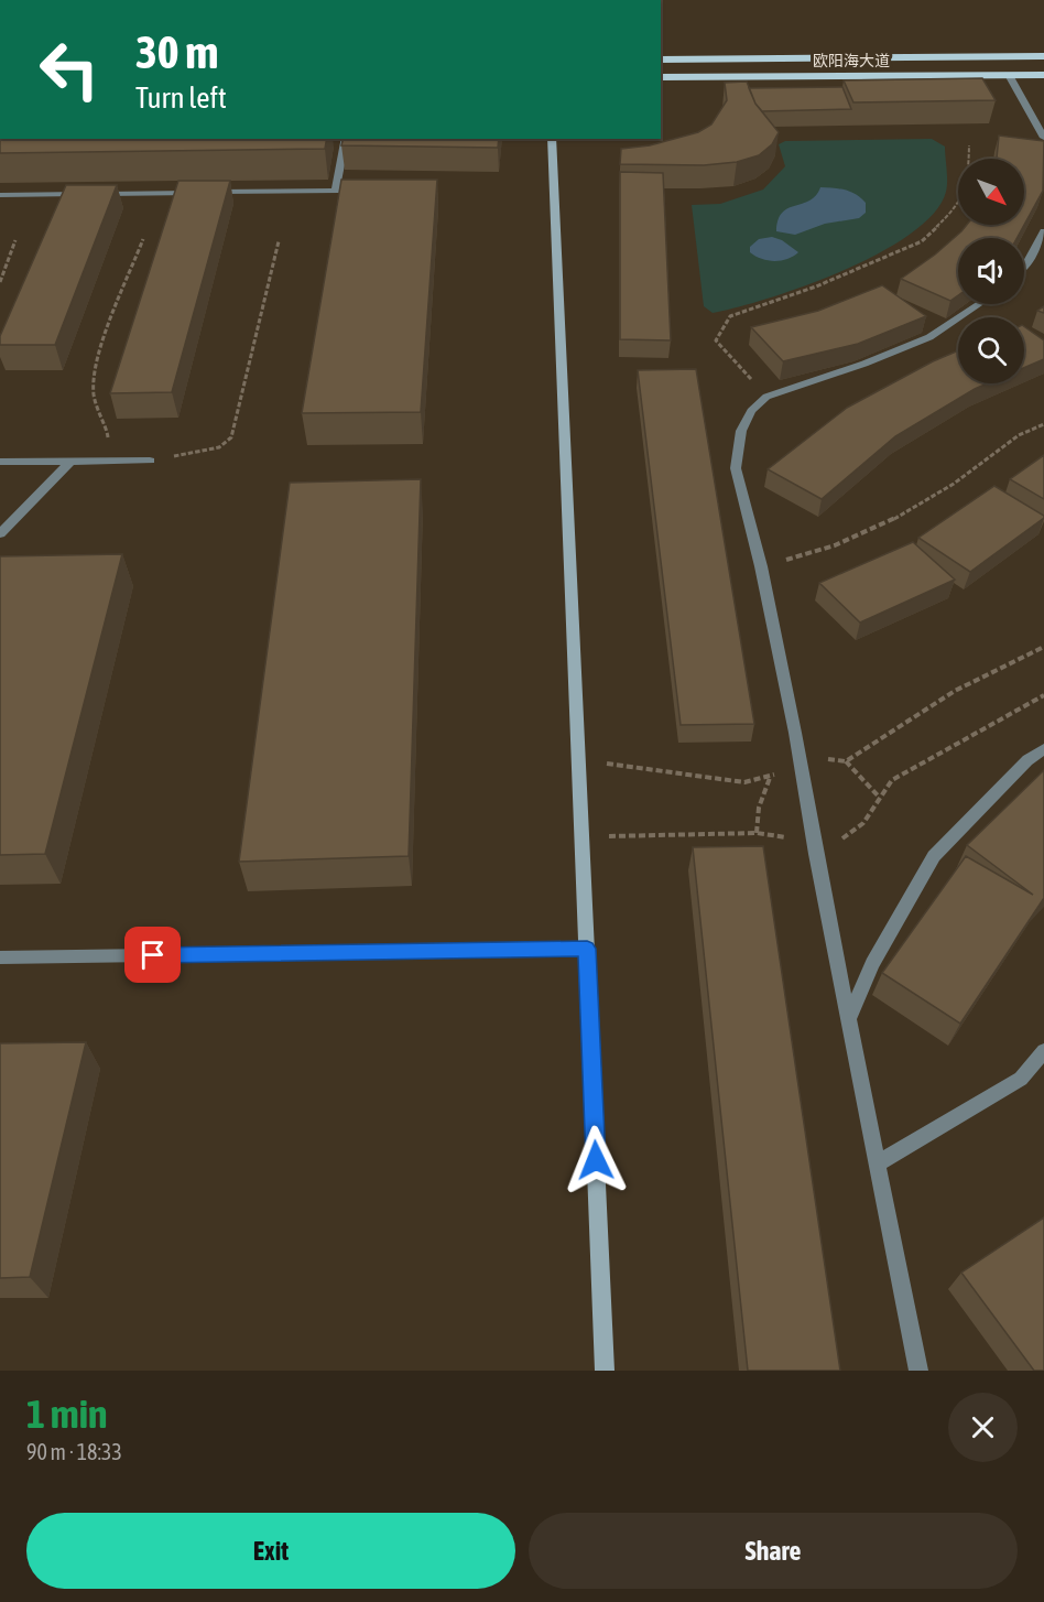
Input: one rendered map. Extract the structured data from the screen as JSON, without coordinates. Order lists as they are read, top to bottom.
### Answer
{
  "streets": {
    "main road": ["欧阳海大道"]
  },
  "north": "bottom right",
  "page": {
    "turn": ["30 m", "Turn left"],
    "heading": ["1 min", "90 m · 18:33"],
    "buttons": ["Exit", "Share"]
  }
}
